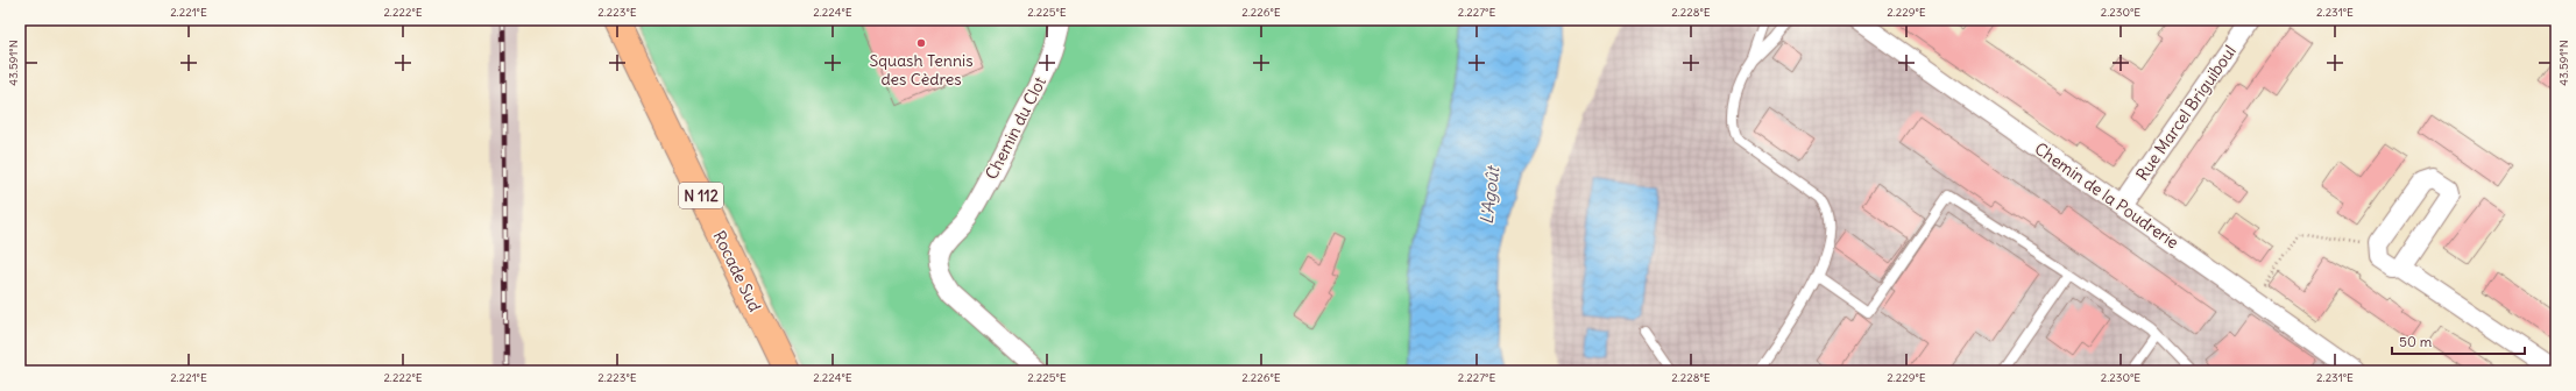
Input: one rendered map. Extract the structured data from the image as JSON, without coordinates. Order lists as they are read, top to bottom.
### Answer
{
  "streets": {
    "main road": ["N 112", "Rocade Sud"],
    "street": ["Rue Marcel Briguiboul", "Chemin du Clot", "Chemin de la Poudrerie"]
  },
  "crossings": [
    ["Rue Marcel Briguiboul", "Chemin de la Poudrerie"]
  ],
  "water": ["L'Agoût"],
  "places": ["Squash Tennis des Cèdres"],
  "scale_bar": "50 m",
  "coordinates": [
    "2.221°E",
    "2.222°E",
    "2.223°E",
    "2.224°E",
    "2.225°E",
    "2.226°E",
    "2.227°E",
    "2.228°E",
    "2.229°E",
    "2.230°E",
    "2.231°E",
    "43.591°N"
  ]
}
